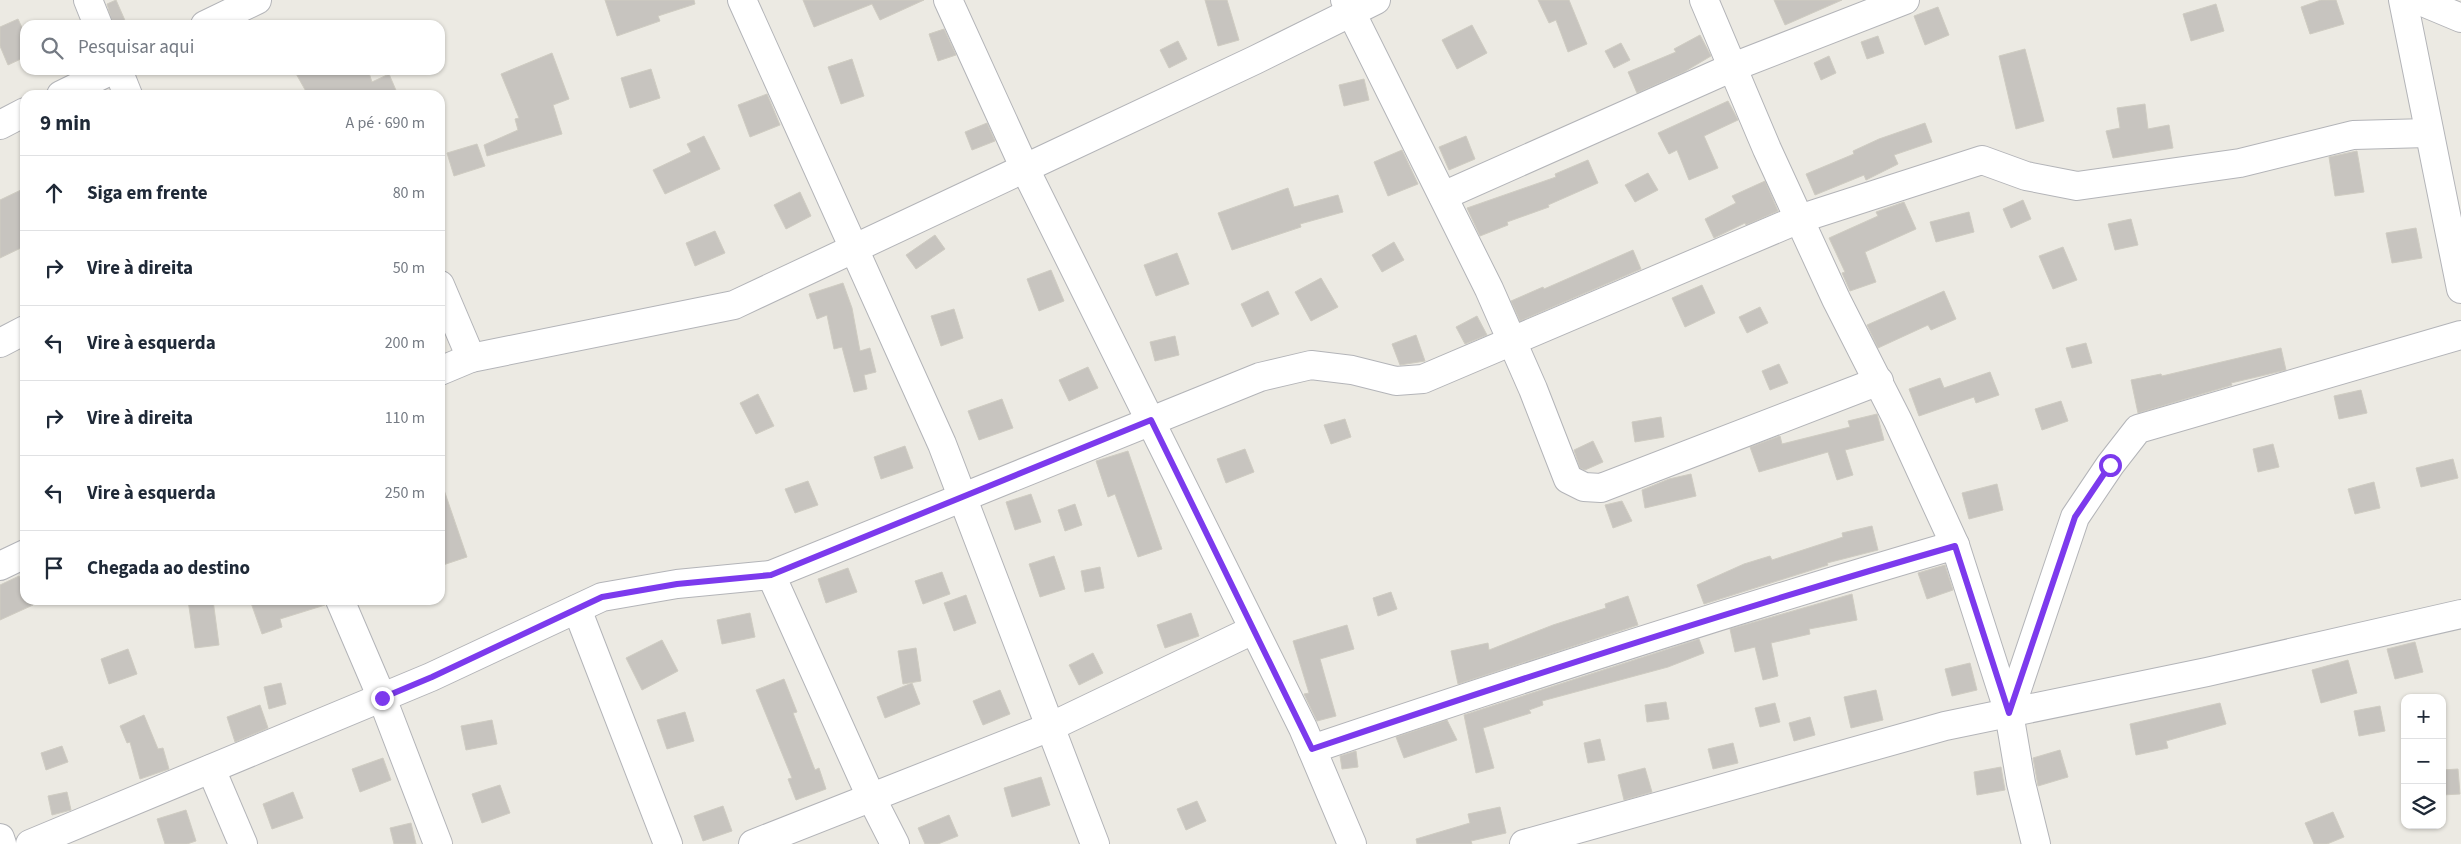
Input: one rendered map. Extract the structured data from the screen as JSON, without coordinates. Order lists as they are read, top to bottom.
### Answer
{
  "page": {
    "search": "Pesquisar aqui",
    "heading": ["9 min", "A pé · 690 m"],
    "list": [
      ["Siga em frente", "80 m"],
      ["Vire à direita", "50 m"],
      ["Vire à esquerda", "200 m"],
      ["Vire à direita", "110 m"],
      ["Vire à esquerda", "250 m"],
      "Chegada ao destino"
    ],
    "map_buttons": ["+", "−"]
  }
}
